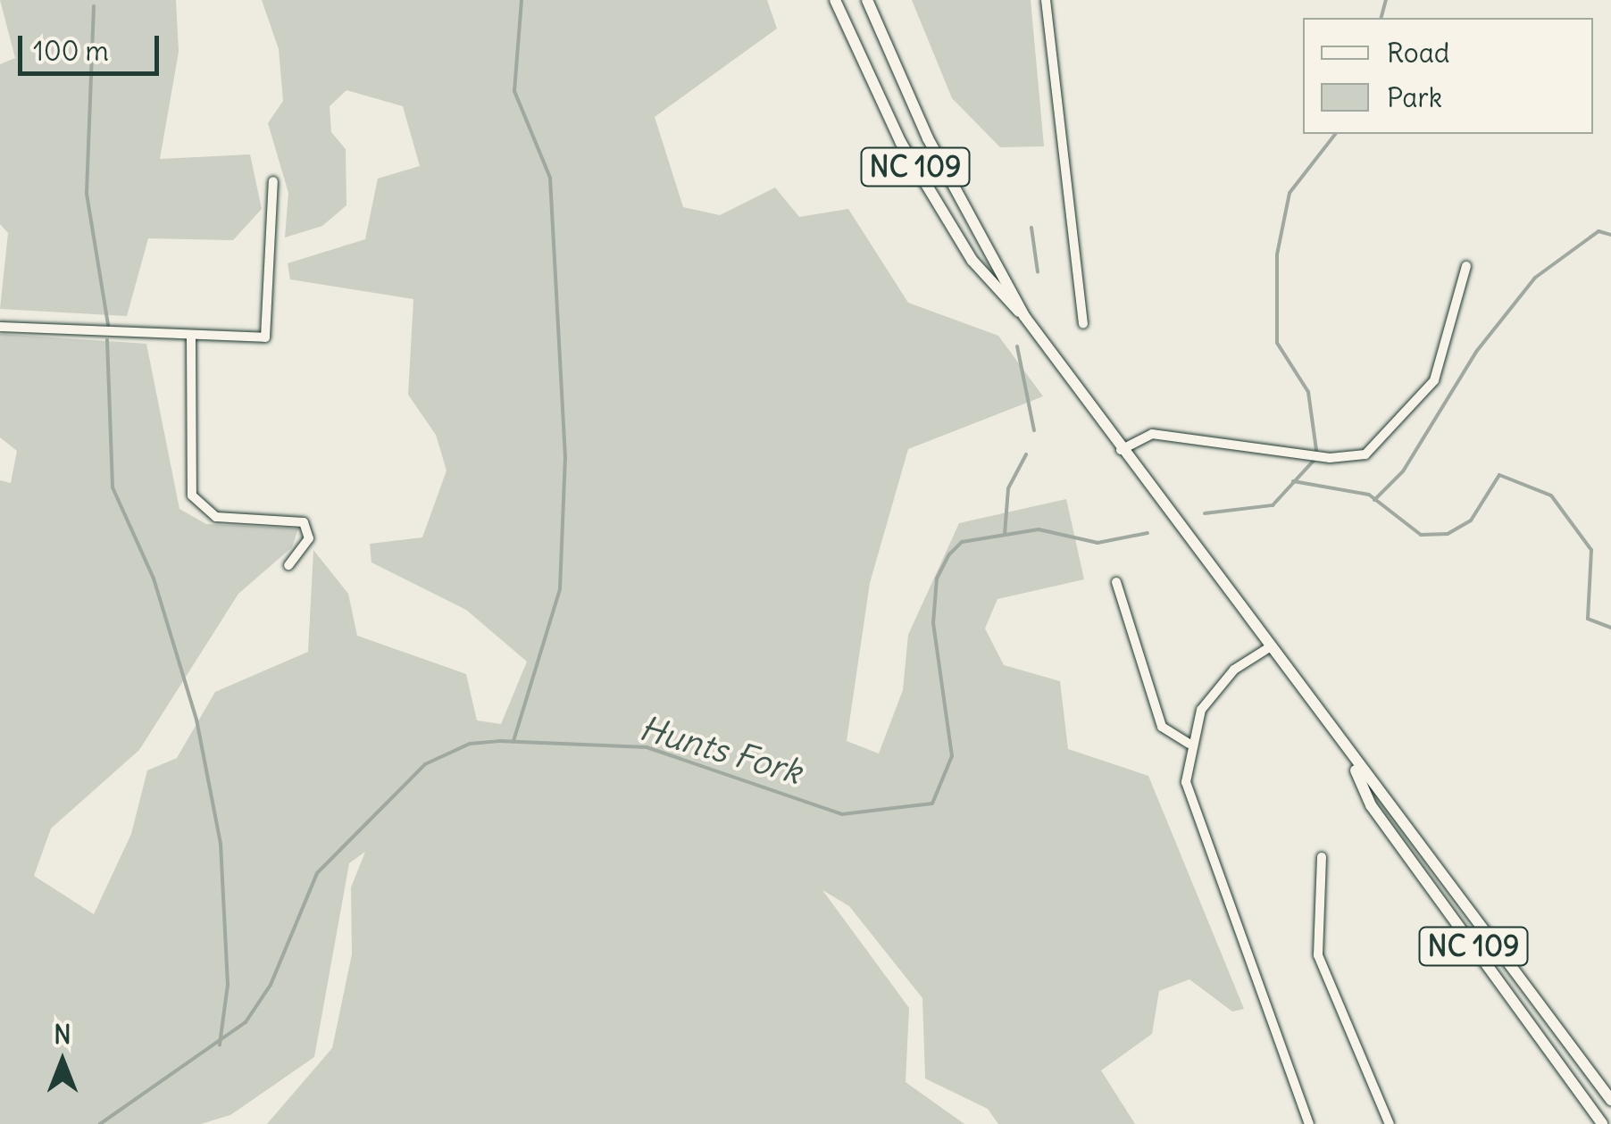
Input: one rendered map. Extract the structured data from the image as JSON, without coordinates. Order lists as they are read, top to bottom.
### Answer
{
  "streets": {
    "main road": ["NC 109"]
  },
  "water": ["Hunts Fork"],
  "legend": ["Road", "Park"],
  "scale_bar": "100 m",
  "north": "top"
}
